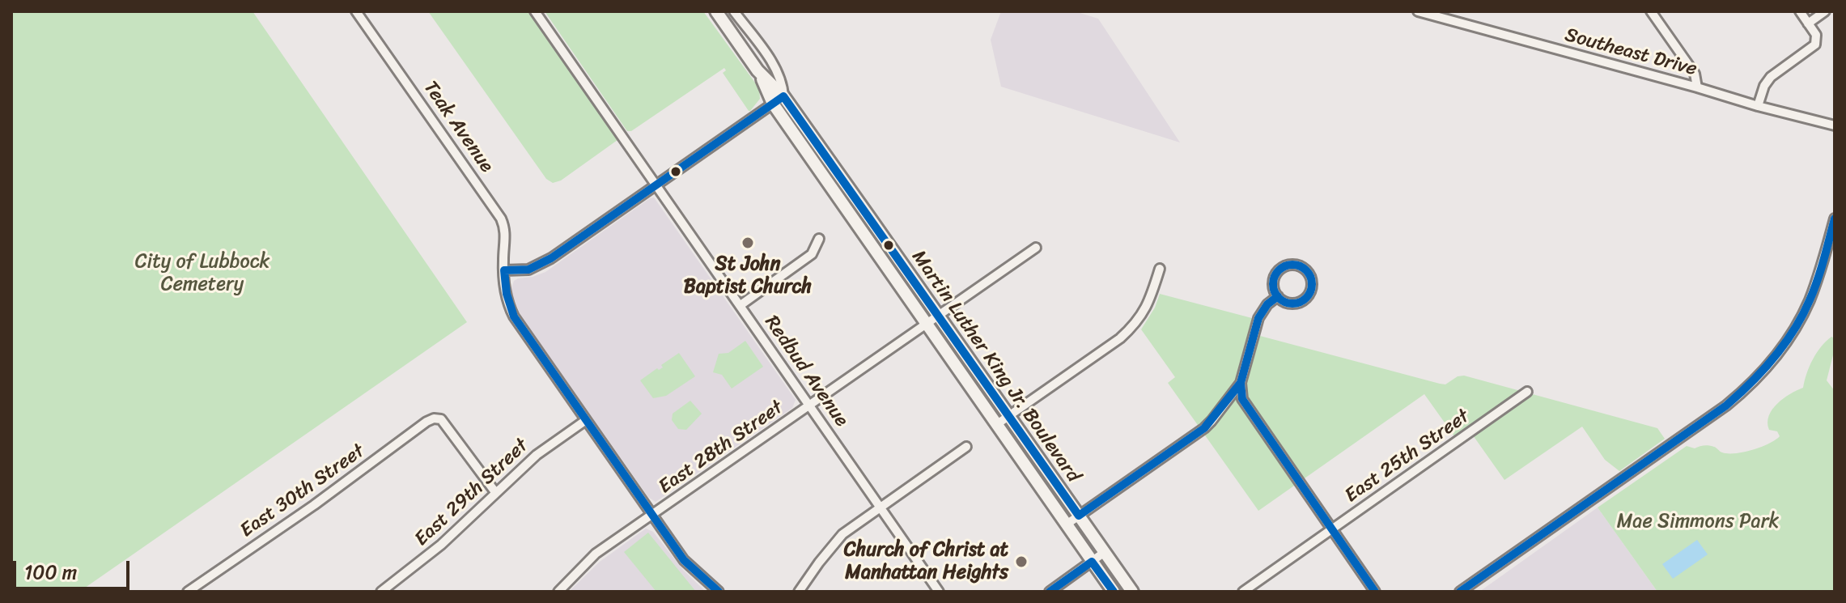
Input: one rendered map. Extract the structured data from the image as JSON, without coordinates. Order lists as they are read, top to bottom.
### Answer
{
  "streets": {
    "main road": ["Martin Luther King Jr. Boulevard"],
    "street": [
      "Southeast Drive",
      "Teak Avenue",
      "Redbud Avenue",
      "East 28th Street",
      "East 25th Street",
      "East 30th Street",
      "East 29th Street"
    ]
  },
  "crossings": [
    ["Teak Avenue", "East 29th Street"],
    ["Martin Luther King Jr. Boulevard", "East 28th Street"],
    ["Redbud Avenue", "East 28th Street"],
    ["East 30th Street", "East 29th Street"]
  ],
  "parks": ["City of Lubbock Cemetery", "Mae Simmons Park"],
  "places": ["St John Baptist Church", "Church of Christ at Manhattan Heights"],
  "scale_bar": "100 m"
}
